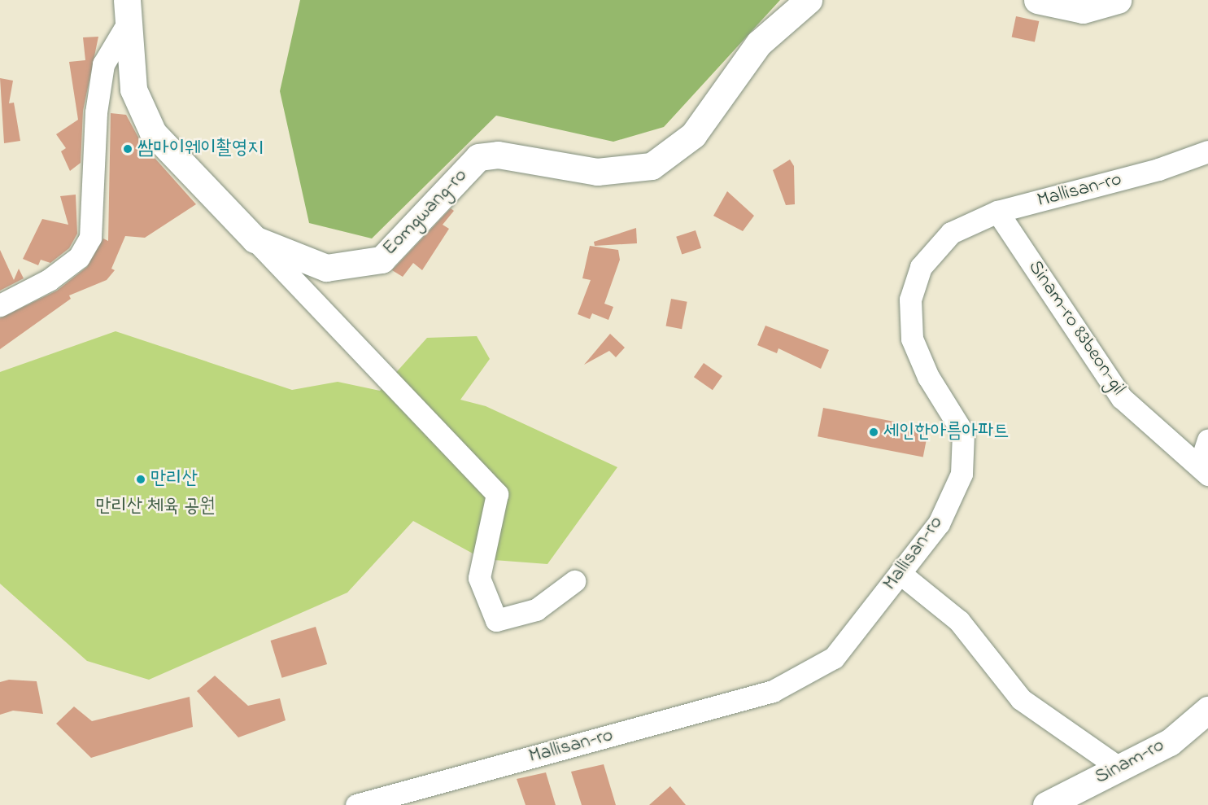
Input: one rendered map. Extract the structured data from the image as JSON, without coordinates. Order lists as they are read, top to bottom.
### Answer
{
  "streets": {
    "main road": ["Eomgwang-ro", "Sinam-ro"],
    "street": ["Mallisan-ro", "Sinam-ro 83beon-gil"]
  },
  "crossings": [
    ["Mallisan-ro", "Sinam-ro 83beon-gil"]
  ],
  "parks": ["만리산 체육 공원"],
  "places": ["쌈마이웨이촬영지", "세인한아름아파트", "만리산"]
}
